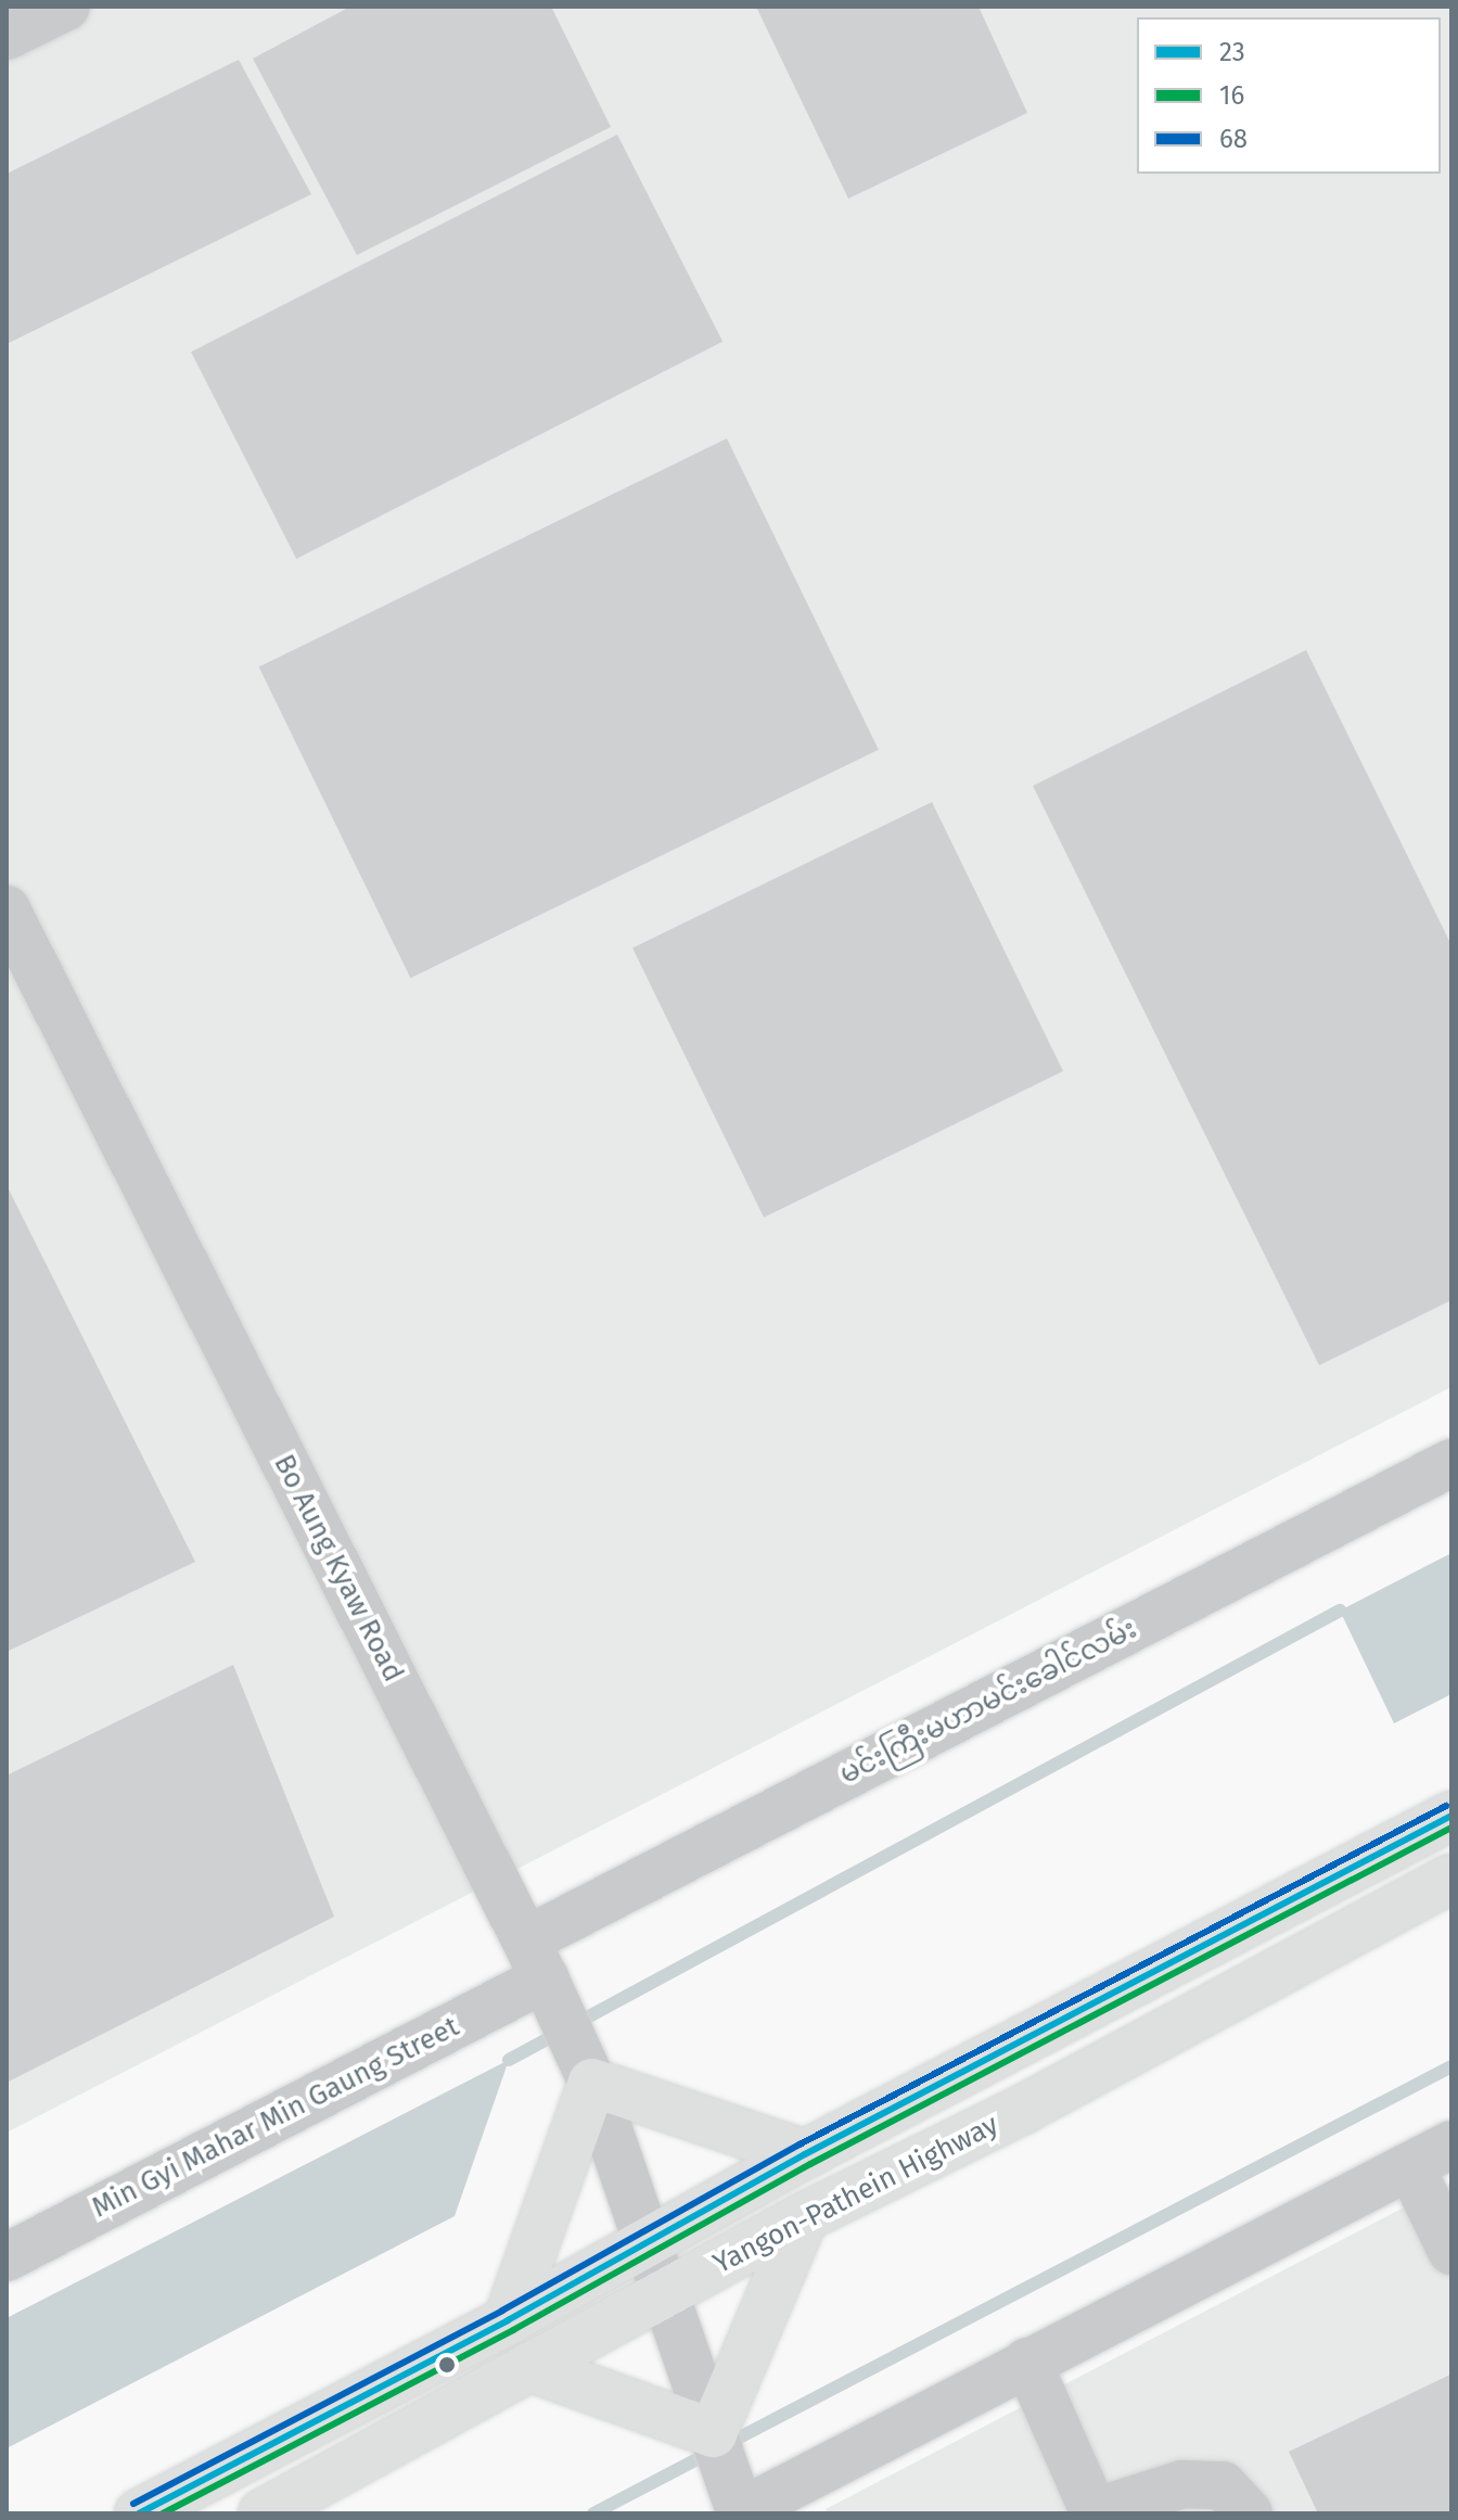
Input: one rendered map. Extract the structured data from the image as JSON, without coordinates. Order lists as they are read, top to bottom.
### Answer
{
  "streets": {
    "main road": ["Yangon-Pathein Highway"],
    "street": ["Bo Aung Kyaw Road", "မင်းကြီးမဟာမင်းခေါင်လမ်း", "Min Gyi Mahar Min Gaung Street"]
  },
  "crossings": [
    ["Bo Aung Kyaw Road", "မင်းကြီးမဟာမင်းခေါင်လမ်း"],
    ["Bo Aung Kyaw Road", "Min Gyi Mahar Min Gaung Street"],
    ["Bo Aung Kyaw Road", "Yangon-Pathein Highway"],
    ["မင်းကြီးမဟာမင်းခေါင်လမ်း", "Min Gyi Mahar Min Gaung Street"]
  ],
  "lines": ["transit line 68", "transit line 23", "transit line 16"],
  "legend": ["23", "16", "68"]
}
